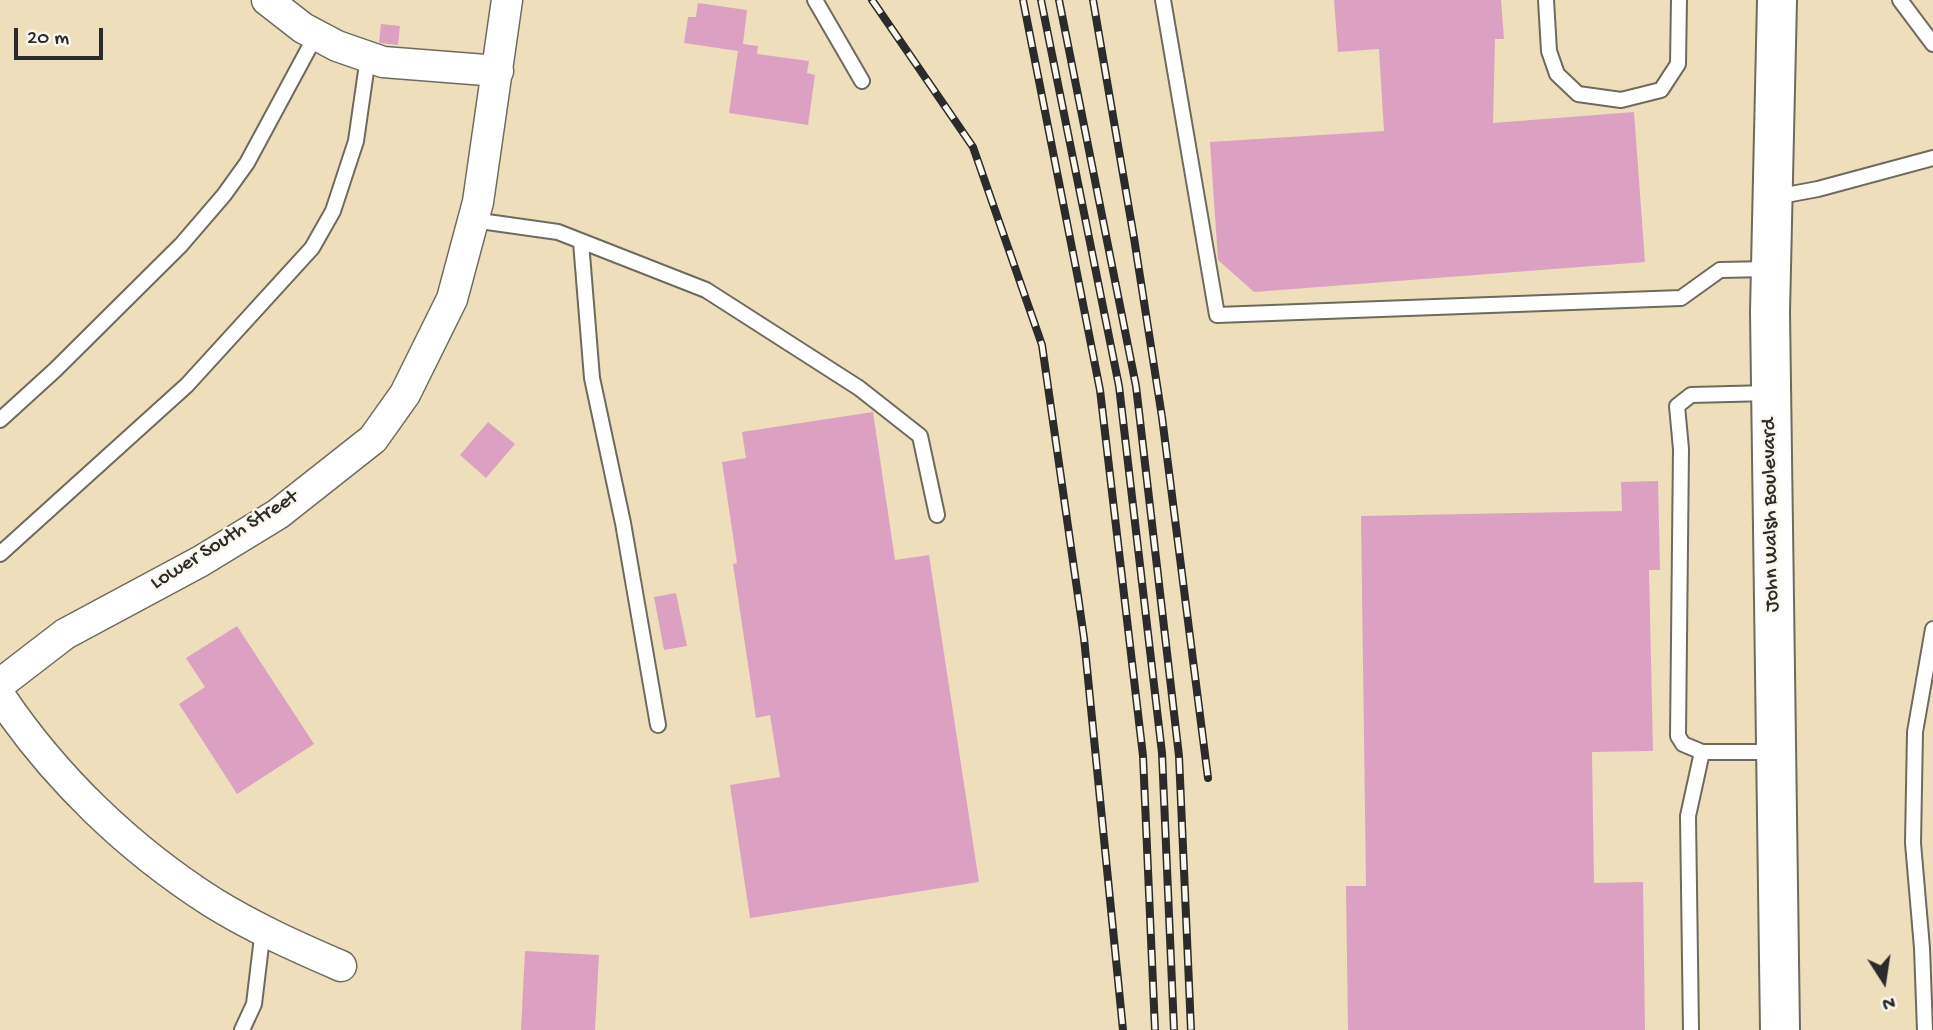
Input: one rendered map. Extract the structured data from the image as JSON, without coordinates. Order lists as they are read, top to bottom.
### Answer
{
  "streets": {
    "street": ["John Walsh Boulevard", "Lower South Street"]
  },
  "scale_bar": "20 m",
  "north": "bottom"
}
